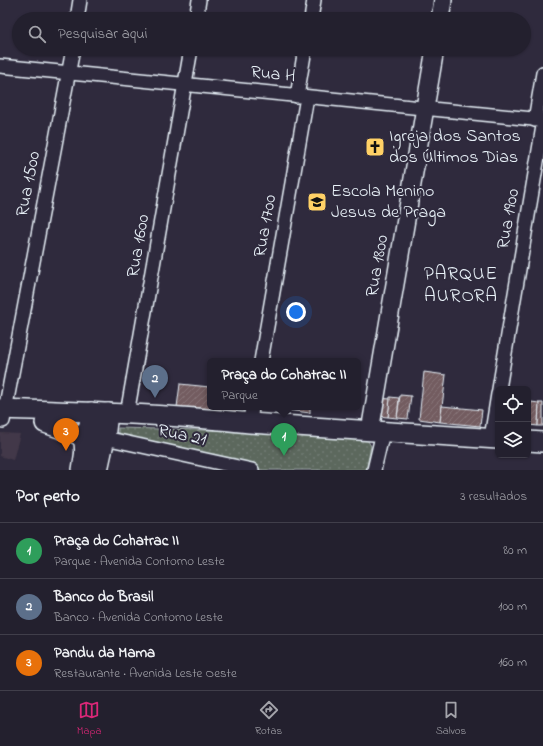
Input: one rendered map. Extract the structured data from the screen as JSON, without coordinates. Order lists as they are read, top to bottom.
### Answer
{
  "streets": {
    "street": [
      "Rua H",
      "Rua 1500",
      "Rua 1900",
      "Rua 1700",
      "Rua 1600",
      "Rua 1800",
      "Rua 21"
    ]
  },
  "crossings": [
    ["Rua H", "Rua 1500"],
    ["Rua H", "Rua 1900"],
    ["Rua H", "Rua 1700"],
    ["Rua H", "Rua 1600"],
    ["Rua H", "Rua 1800"]
  ],
  "districts": ["PARQUE AURORA"],
  "places": {
    "church": ["Igreja dos Santos dos Últimos Dias"],
    "school or university": ["Escola Menino Jesus de Praga"]
  },
  "page": {
    "search": "Pesquisar aqui",
    "popup": ["Praça do Cohatrac II", "Parque"],
    "pins": ["2", "3", "1"],
    "heading": ["Por perto", "3 resultados"],
    "list": [
      {
        "mark": "1",
        "name": "Praça do Cohatrac II",
        "note": "Parque · Avenida Contorno Leste",
        "value": "80 m"
      },
      {
        "mark": "2",
        "name": "Banco do Brasil",
        "note": "Banco · Avenida Contorno Leste",
        "value": "100 m"
      },
      {
        "mark": "3",
        "name": "Pandu da Mama",
        "note": "Restaurante · Avenida Leste Oeste",
        "value": "160 m"
      }
    ],
    "nav": ["Mapa", "Rotas", "Salvos"]
  }
}
